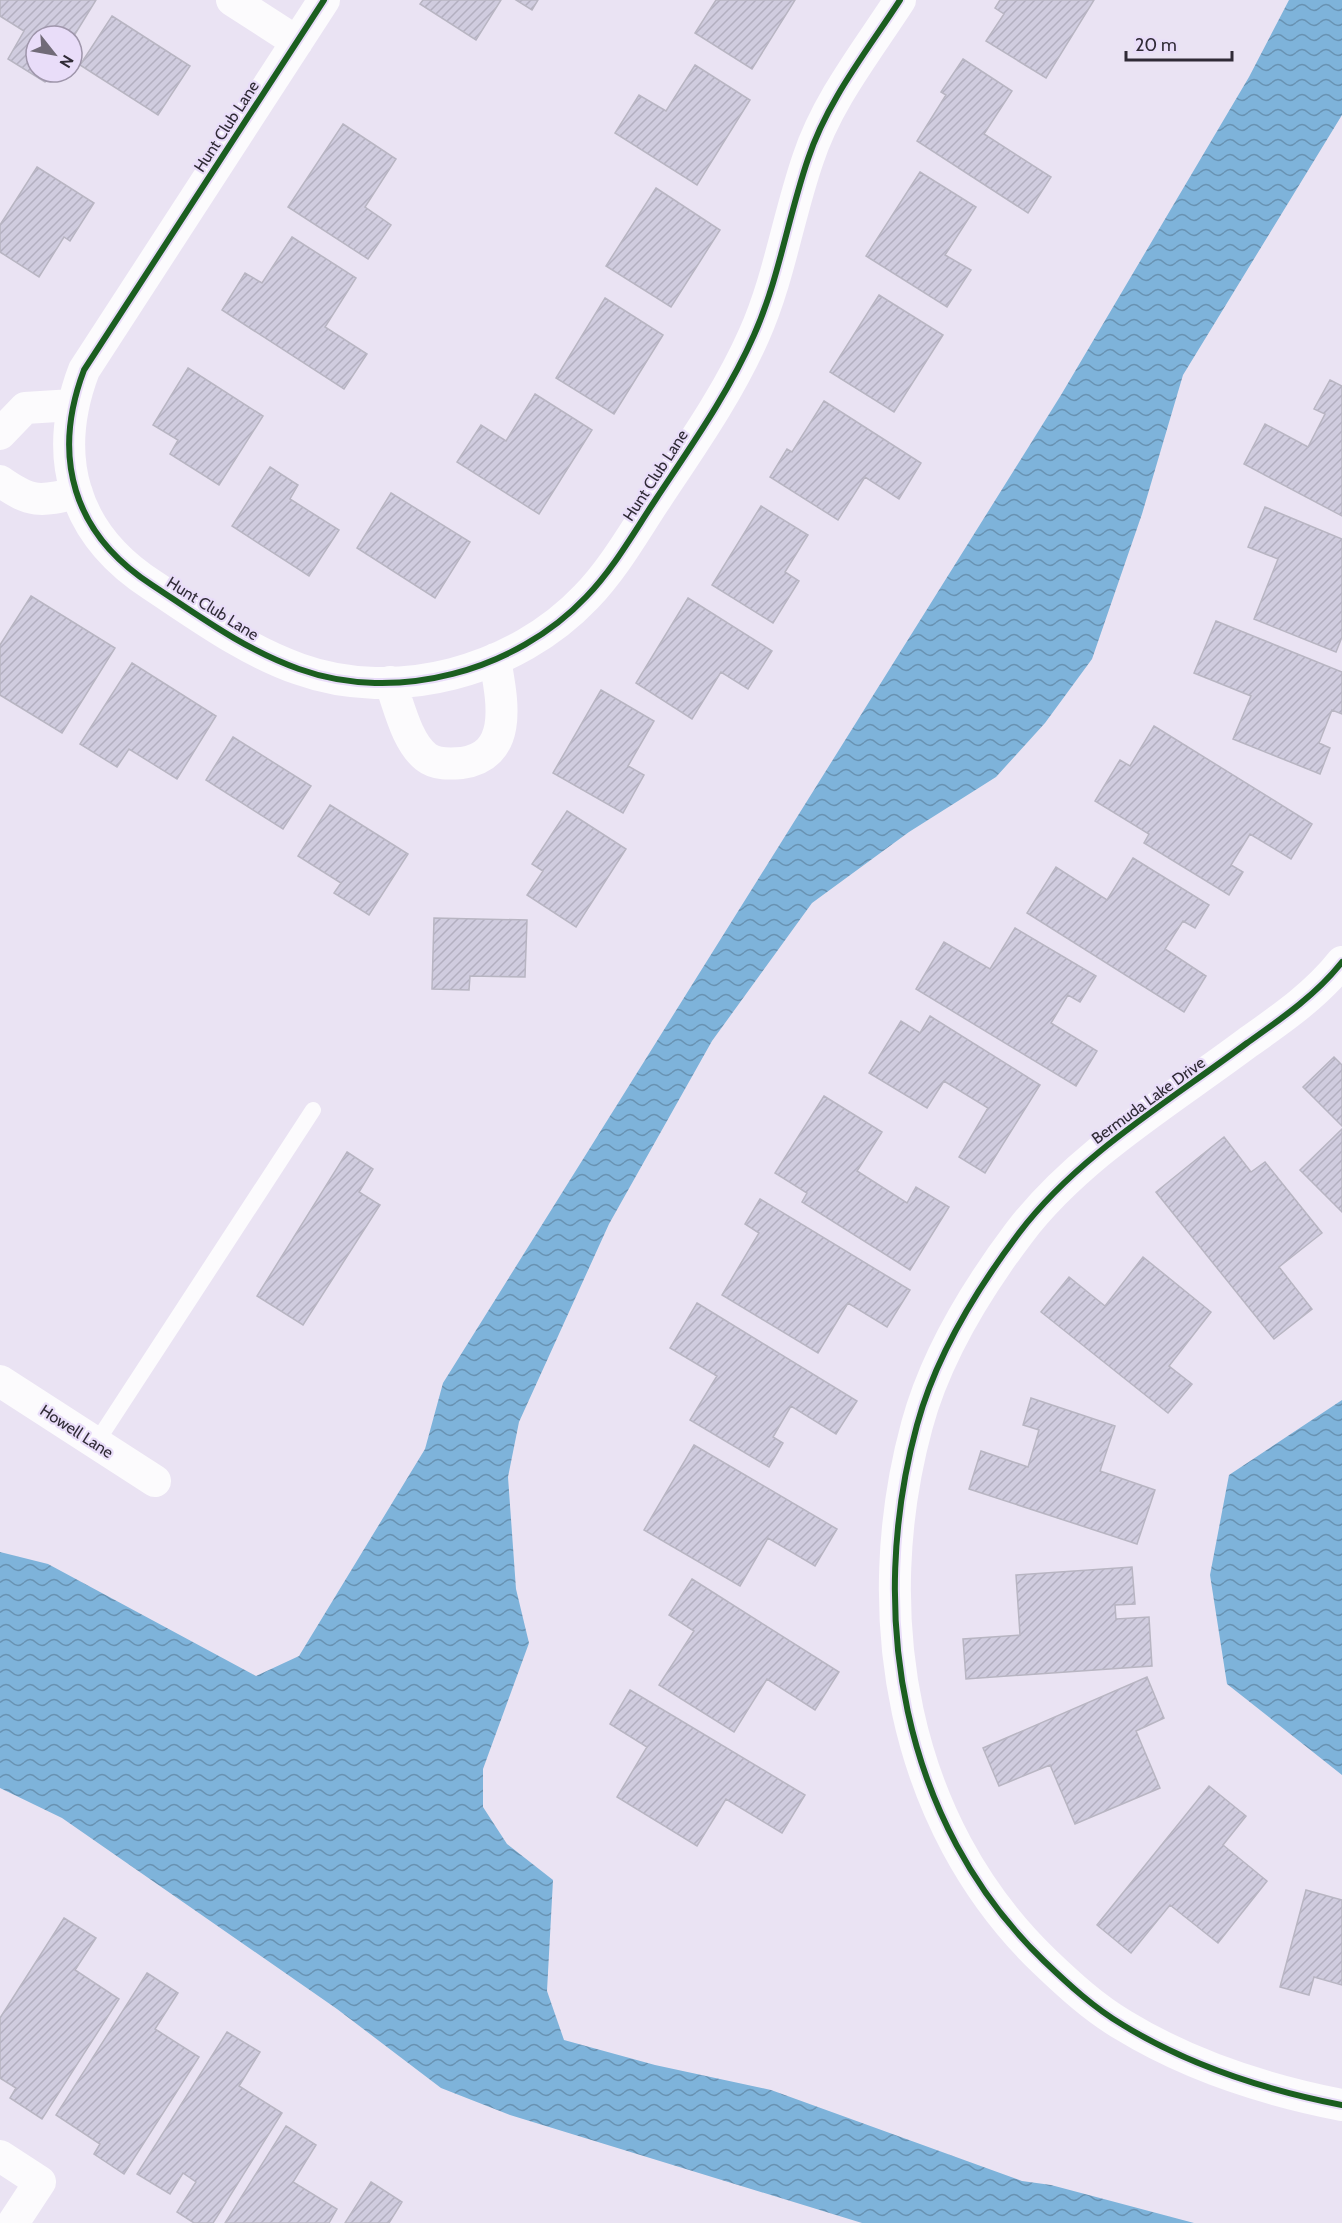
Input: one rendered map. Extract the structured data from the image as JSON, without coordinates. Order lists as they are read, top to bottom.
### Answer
{
  "streets": {
    "street": ["Hunt Club Lane", "Bermuda Lake Drive", "Howell Lane"]
  },
  "scale_bar": "20 m",
  "north": "bottom right"
}
